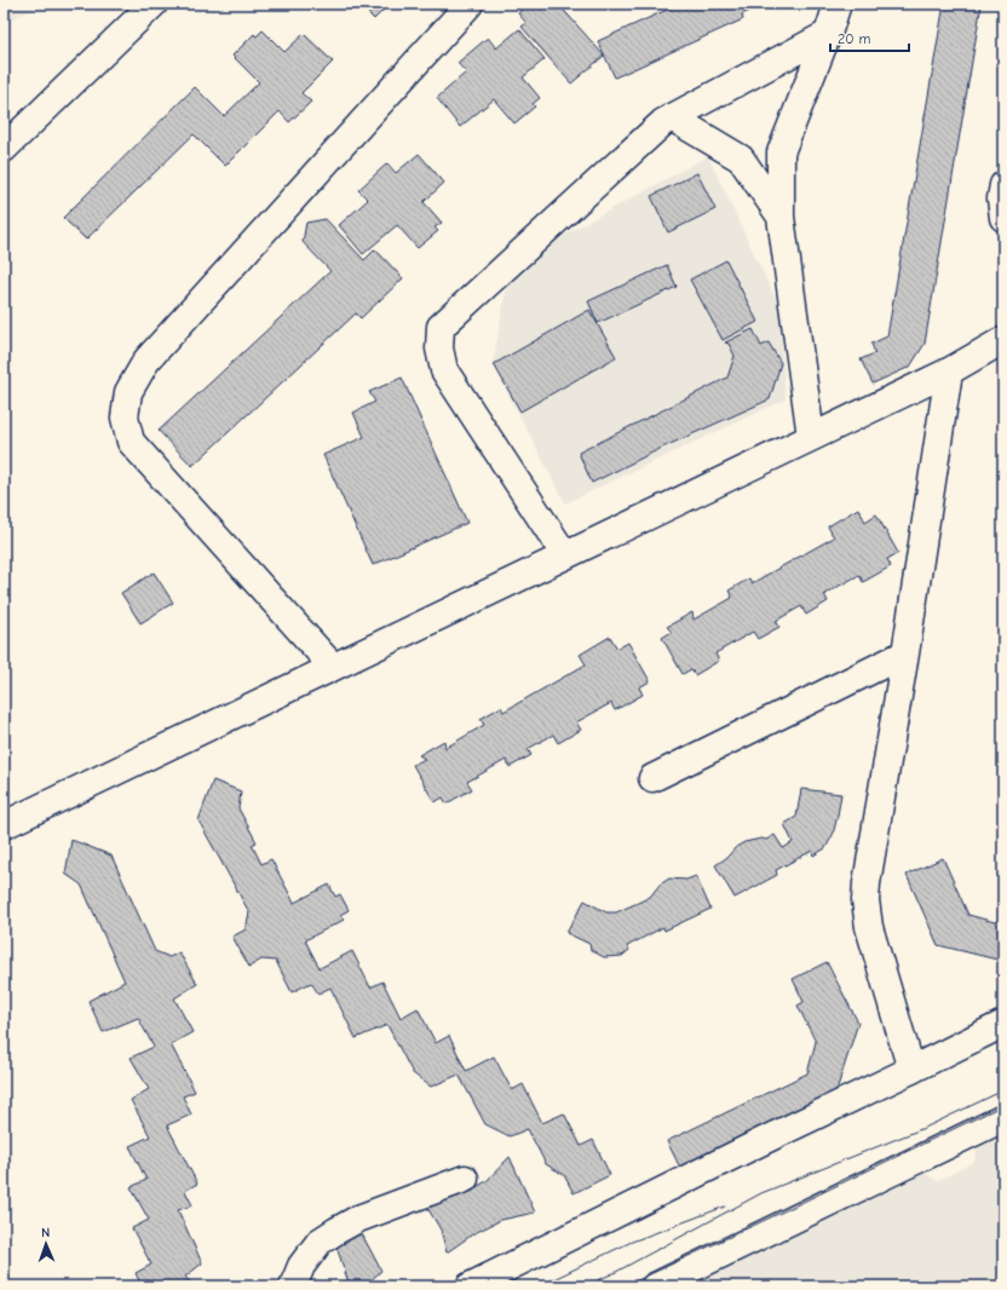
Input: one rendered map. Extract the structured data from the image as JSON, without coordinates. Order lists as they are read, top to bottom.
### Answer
{
  "scale_bar": "20 m",
  "north": "top"
}
